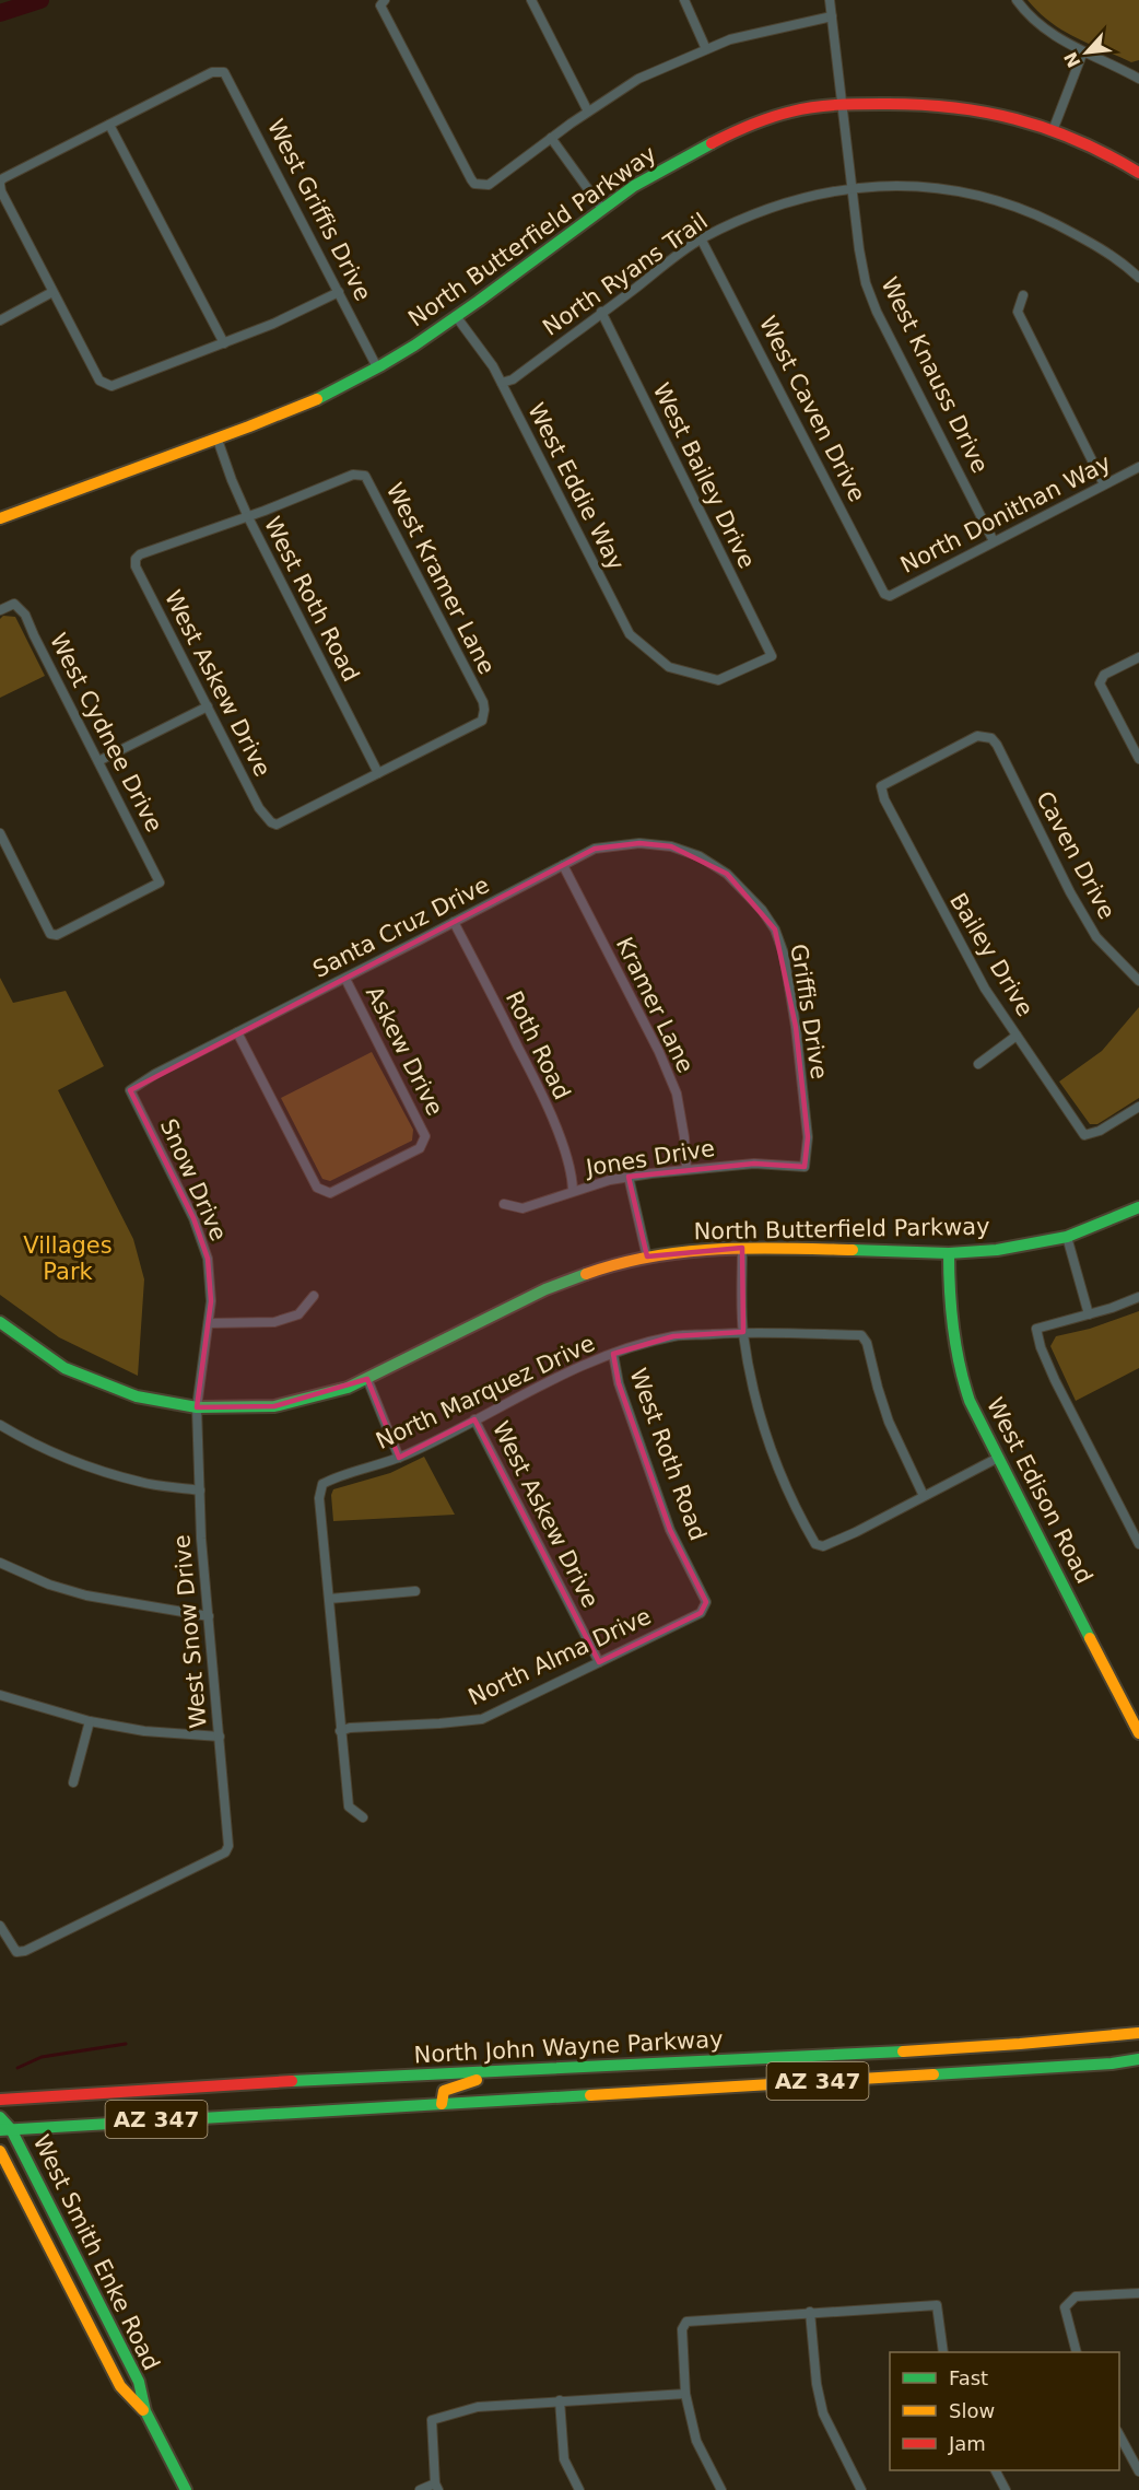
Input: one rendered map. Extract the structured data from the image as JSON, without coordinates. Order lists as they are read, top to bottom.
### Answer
{
  "streets": {
    "main road": [
      "North Butterfield Parkway",
      "West Edison Road",
      "North John Wayne Parkway",
      "AZ 347",
      "West Smith Enke Road"
    ],
    "street": [
      "West Griffis Drive",
      "North Ryans Trail",
      "West Knauss Drive",
      "West Caven Drive",
      "West Bailey Drive",
      "West Eddie Way",
      "North Donithan Way",
      "West Kramer Lane",
      "West Roth Road",
      "West Askew Drive",
      "West Cydnee Drive",
      "Caven Drive",
      "Santa Cruz Drive",
      "Bailey Drive",
      "Kramer Lane",
      "Griffis Drive",
      "Roth Road",
      "Askew Drive",
      "Jones Drive",
      "Snow Drive",
      "North Marquez Drive",
      "West Snow Drive",
      "North Alma Drive"
    ]
  },
  "crossings": [
    ["West Griffis Drive", "North Butterfield Parkway"],
    ["North Butterfield Parkway", "West Knauss Drive"],
    ["North Butterfield Parkway", "West Eddie Way"],
    ["North Butterfield Parkway", "West Roth Road"],
    ["North Butterfield Parkway", "Snow Drive"],
    ["North Butterfield Parkway", "West Edison Road"],
    ["North Butterfield Parkway", "West Snow Drive"],
    ["North Ryans Trail", "West Knauss Drive"],
    ["North Ryans Trail", "West Caven Drive"],
    ["North Ryans Trail", "West Bailey Drive"],
    ["North Ryans Trail", "West Eddie Way"],
    ["West Knauss Drive", "North Donithan Way"],
    ["West Caven Drive", "North Donithan Way"],
    ["West Bailey Drive", "West Eddie Way"],
    ["West Kramer Lane", "West Roth Road"],
    ["West Kramer Lane", "West Askew Drive"],
    ["West Roth Road", "West Askew Drive"],
    ["West Roth Road", "North Marquez Drive"],
    ["West Roth Road", "North Alma Drive"],
    ["West Askew Drive", "North Marquez Drive"],
    ["West Askew Drive", "North Alma Drive"],
    ["Caven Drive", "Bailey Drive"],
    ["Santa Cruz Drive", "Kramer Lane"],
    ["Santa Cruz Drive", "Griffis Drive"],
    ["Santa Cruz Drive", "Roth Road"],
    ["Santa Cruz Drive", "Askew Drive"],
    ["Santa Cruz Drive", "Snow Drive"],
    ["Kramer Lane", "Jones Drive"],
    ["Griffis Drive", "Jones Drive"],
    ["Roth Road", "Jones Drive"],
    ["Snow Drive", "West Snow Drive"],
    ["AZ 347", "West Smith Enke Road"]
  ],
  "parks": ["Villages Park"],
  "legend": ["Fast", "Slow", "Jam"],
  "north": "bottom left"
}
